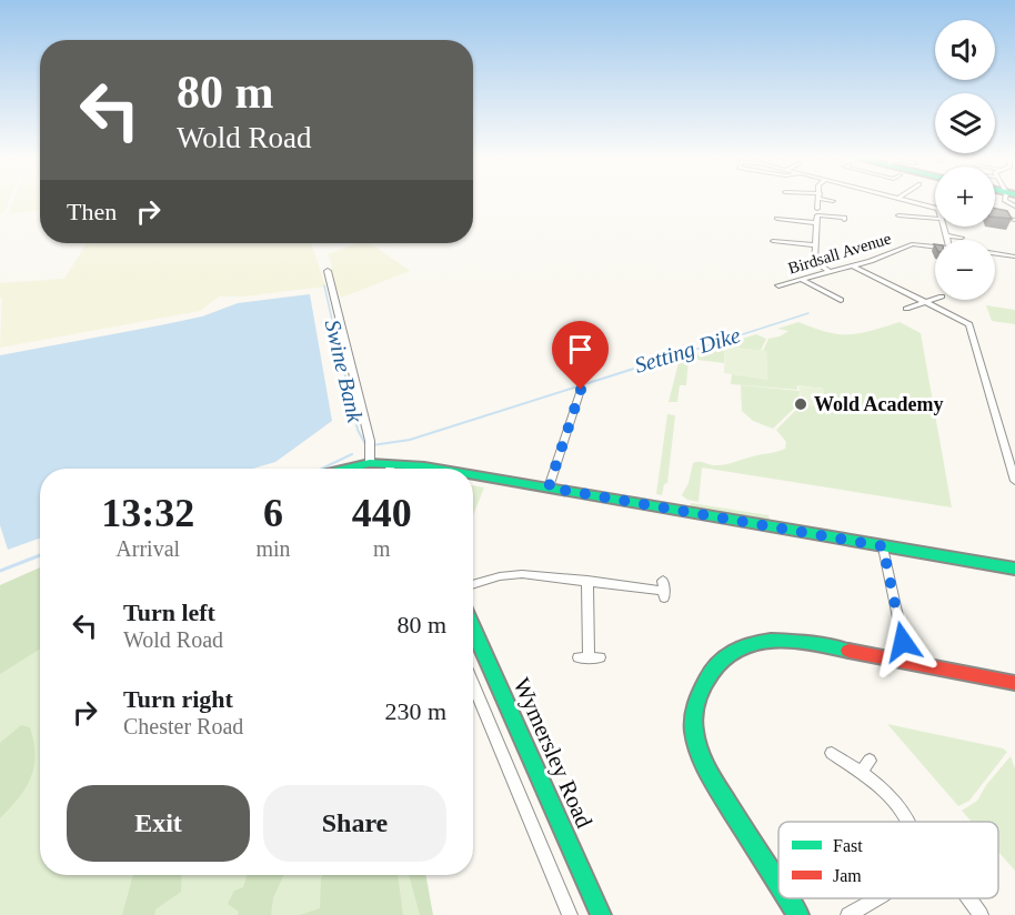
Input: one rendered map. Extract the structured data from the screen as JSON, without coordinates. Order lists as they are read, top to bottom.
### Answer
{
  "streets": {
    "street": ["Birdsall Avenue", "Wymersley Road"]
  },
  "water": ["Setting Dike", "Swine Bank"],
  "places": ["Wold Academy"],
  "legend": ["Fast", "Jam"],
  "page": {
    "map_buttons": ["+", "−"],
    "turn": ["80 m", "Wold Road"],
    "then": "Then",
    "eta": [
      "13:32",
      "Arrival",
      "6",
      "min",
      "440",
      "m"
    ],
    "list": [
      {
        "name": "Turn left",
        "note": "Wold Road",
        "value": "80 m"
      },
      {
        "name": "Turn right",
        "note": "Chester Road",
        "value": "230 m"
      }
    ],
    "buttons": ["Exit", "Share"]
  }
}
